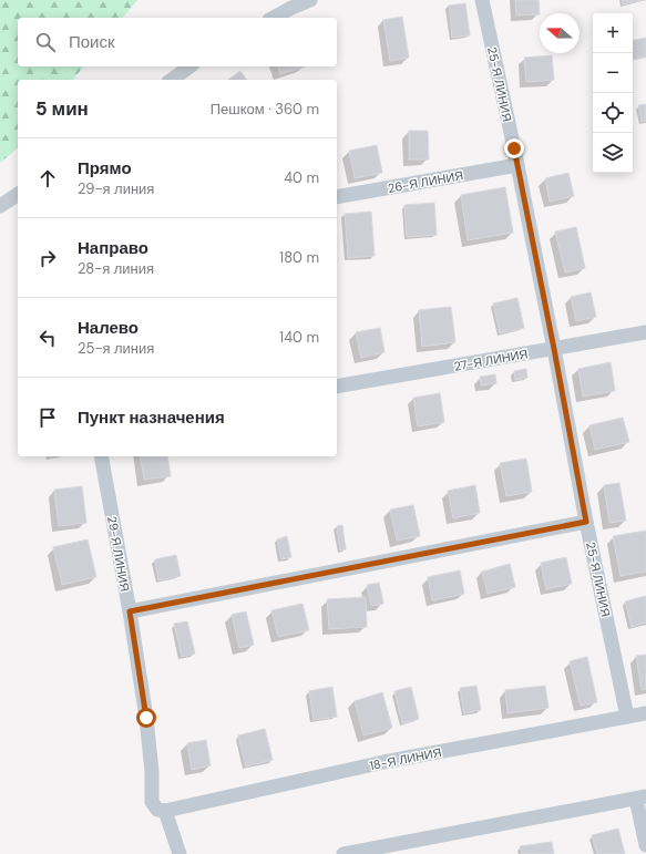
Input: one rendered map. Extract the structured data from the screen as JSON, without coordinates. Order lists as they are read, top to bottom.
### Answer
{
  "streets": {
    "street": [
      "25-Я ЛИНИЯ",
      "26-Я ЛИНИЯ",
      "27-Я ЛИНИЯ",
      "29-Я ЛИНИЯ",
      "18-Я ЛИНИЯ"
    ]
  },
  "crossings": [
    ["25-Я ЛИНИЯ", "26-Я ЛИНИЯ"],
    ["25-Я ЛИНИЯ", "27-Я ЛИНИЯ"],
    ["25-Я ЛИНИЯ", "18-Я ЛИНИЯ"],
    ["29-Я ЛИНИЯ", "18-Я ЛИНИЯ"]
  ],
  "north": "left",
  "page": {
    "map_buttons": ["+", "−"],
    "search": "Поиск",
    "heading": ["5 мин", "Пешком · 360 m"],
    "list": [
      ["Прямо", "29-я линия", "40 m"],
      ["Направо", "28-я линия", "180 m"],
      ["Налево", "25-я линия", "140 m"],
      "Пункт назначения"
    ]
  }
}
